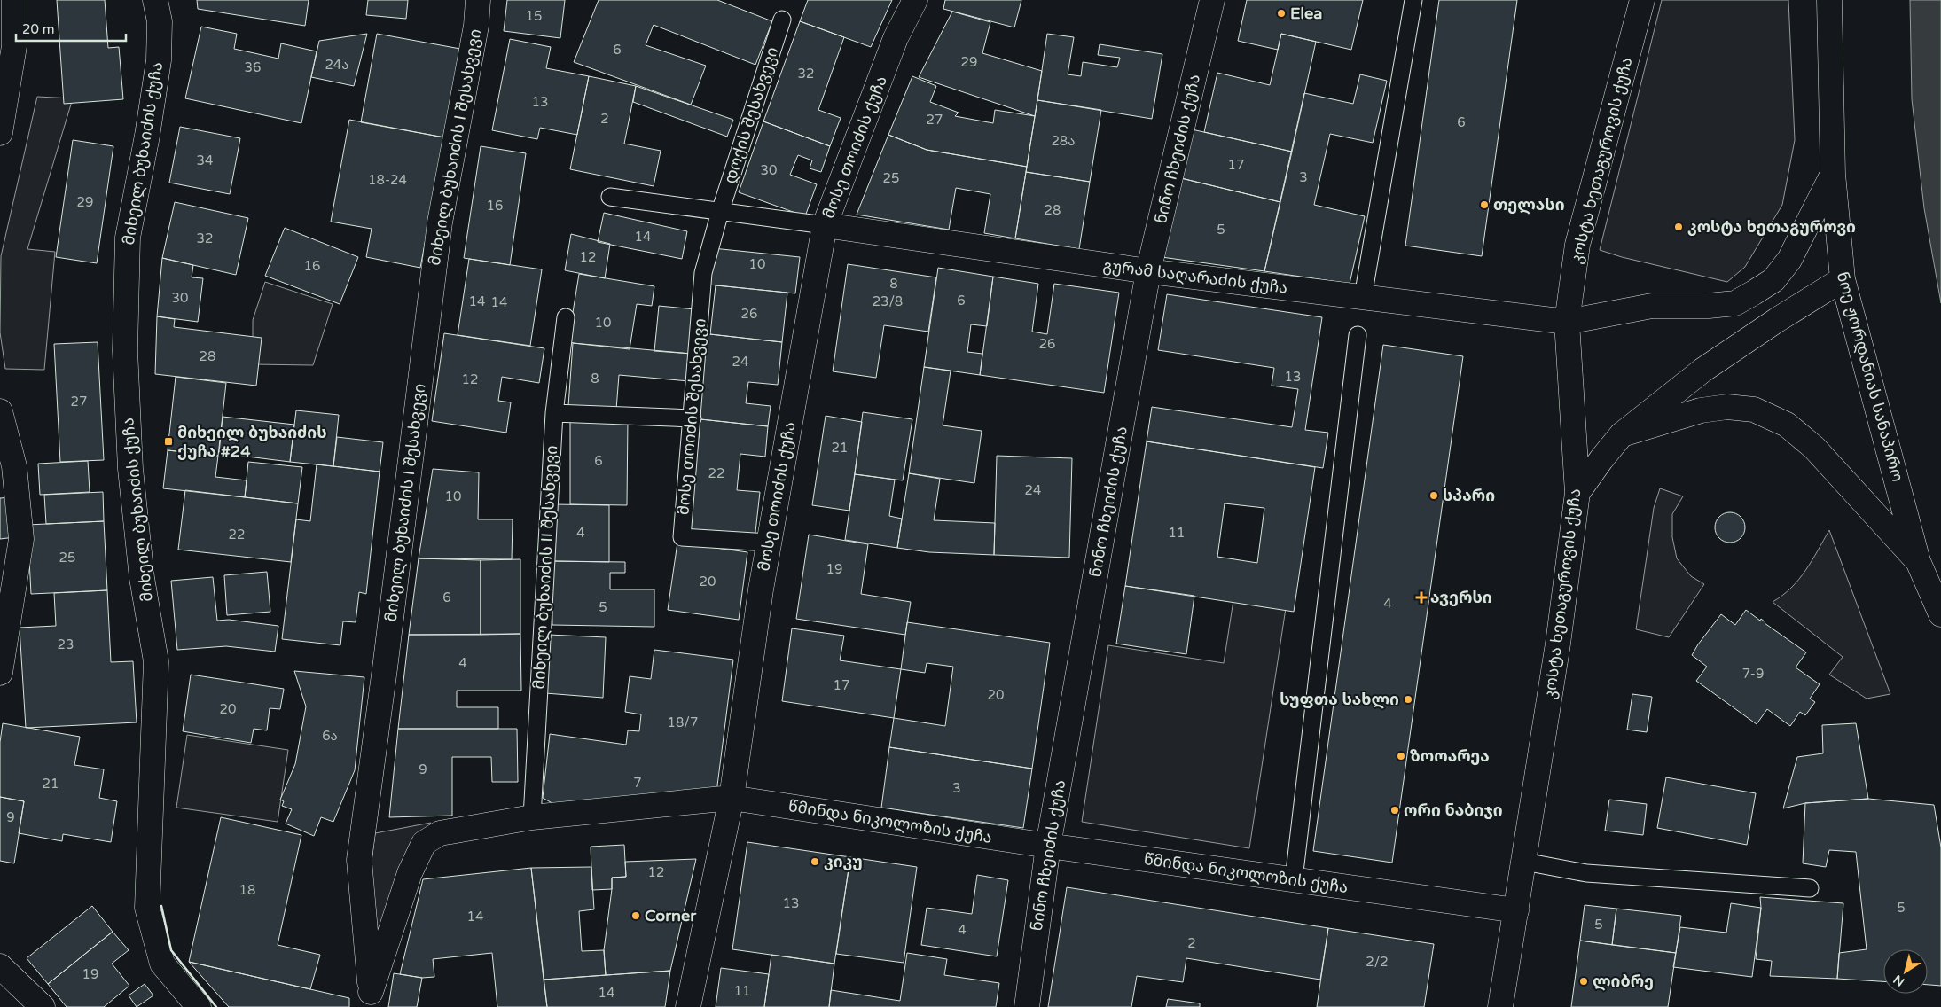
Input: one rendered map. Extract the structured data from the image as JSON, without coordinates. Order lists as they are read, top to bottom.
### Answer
{
  "streets": {
    "street": [
      "მიხეილ ბუხაიძის I შესახვევი",
      "მოსე თოიძის ქუჩა",
      "ნინო ჩხეიძის ქუჩა",
      "მიხეილ ბუხაიძის ქუჩა",
      "კოსტა ხეთაგუროვის ქუჩა",
      "გურამ საღარაძის ქუჩა",
      "ნოე ჟორდანიას სანაპირო",
      "წმინდა ნიკოლოზის ქუჩა"
    ],
    "lane": ["დოქის შესახვევი", "მოსე თოიძის შესახვევი", "მიხეილ ბუხაიძის II შესახვევი"]
  },
  "crossings": [
    ["დოქის შესახვევი", "მოსე თოიძის შესახვევი"],
    ["მიხეილ ბუხაიძის I შესახვევი", "წმინდა ნიკოლოზის ქუჩა"],
    ["მოსე თოიძის ქუჩა", "გურამ საღარაძის ქუჩა"],
    ["მოსე თოიძის ქუჩა", "მოსე თოიძის შესახვევი"],
    ["მოსე თოიძის ქუჩა", "წმინდა ნიკოლოზის ქუჩა"],
    ["ნინო ჩხეიძის ქუჩა", "გურამ საღარაძის ქუჩა"],
    ["ნინო ჩხეიძის ქუჩა", "წმინდა ნიკოლოზის ქუჩა"],
    ["კოსტა ხეთაგუროვის ქუჩა", "გურამ საღარაძის ქუჩა"],
    ["კოსტა ხეთაგუროვის ქუჩა", "წმინდა ნიკოლოზის ქუჩა"],
    ["გურამ საღარაძის ქუჩა", "ნოე ჟორდანიას სანაპირო"],
    ["მიხეილ ბუხაიძის II შესახვევი", "წმინდა ნიკოლოზის ქუჩა"]
  ],
  "places": {
    "other": [
      "Elea",
      "თელასი",
      "კოსტა ხეთაგუროვი",
      "სპარი",
      "სუფთა სახლი",
      "ზოოარეა",
      "ორი ნაბიჯი",
      "კიკუ",
      "Corner",
      "ლიბრე"
    ],
    "transit": ["მიხეილ ბუხაიძის ქუჩა #24"],
    "health": ["ავერსი"]
  },
  "house_numbers": [
    "15",
    "6",
    "29",
    "24ა",
    "36",
    "32",
    "13",
    "2",
    "27",
    "6",
    "28ა",
    "34",
    "17",
    "30",
    "3",
    "25",
    "18-24",
    "29",
    "16",
    "28",
    "5",
    "14",
    "32",
    "12",
    "10",
    "16",
    "8",
    "30",
    "6",
    "14",
    "23/8",
    "14",
    "26",
    "10",
    "26",
    "28",
    "24",
    "13",
    "8",
    "12",
    "27",
    "21",
    "6",
    "22",
    "24",
    "10",
    "4",
    "11",
    "22",
    "25",
    "19",
    "20",
    "6",
    "4",
    "5",
    "23",
    "4",
    "7-9",
    "17",
    "20",
    "20",
    "18/7",
    "6ა",
    "9",
    "7",
    "21",
    "3",
    "9",
    "12",
    "18",
    "13",
    "5",
    "14",
    "5",
    "4",
    "2",
    "2/2",
    "19",
    "11",
    "14"
  ],
  "scale_bar": "20 m",
  "north": "bottom left"
}
